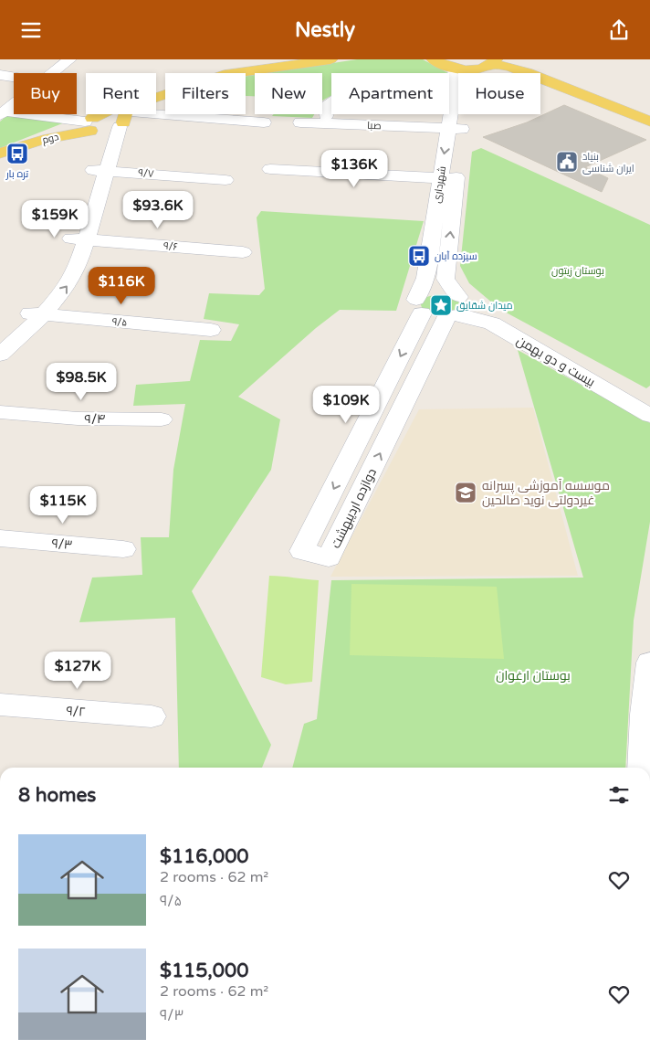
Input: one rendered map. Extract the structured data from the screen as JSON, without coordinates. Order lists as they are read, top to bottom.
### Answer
{
  "streets": {
    "main road": ["دوم"],
    "street": [
      "صبا",
      "۹/۷",
      "شهرداری",
      "۹/۶",
      "۹/۵",
      "بیست و دو بهمن",
      "۹/۴",
      "دوازده اردیبهشت",
      "۹/۳",
      "۹/۲"
    ]
  },
  "crossings": [
    ["صبا", "شهرداری"],
    ["شهرداری", "بیست و دو بهمن"],
    ["شهرداری", "دوازده اردیبهشت"],
    ["بیست و دو بهمن", "دوازده اردیبهشت"]
  ],
  "parks": ["بوستان زیتون", "بوستان ارغوان"],
  "places": {
    "bus stop": ["تره بار", "سیزده آبان"],
    "public building": ["بنیاد ایران شناسی"],
    "place": ["میدان شقایق"],
    "school or university": ["موسسه آموزشی پسرانه غیردولتی نوید صالحین"]
  },
  "page": {
    "header": "Nestly",
    "chip": [
      "Buy",
      "Rent",
      "Filters",
      "New",
      "Apartment",
      "House"
    ],
    "price": [
      "$136K",
      "$93.6K",
      "$159K",
      "$116K",
      "$98.5K",
      "$109K",
      "$115K",
      "$127K"
    ],
    "heading": "8 homes",
    "list": [
      {
        "name": "$116,000",
        "note": "2 rooms · 62 m² · ۹/۵"
      },
      {
        "name": "$115,000",
        "note": "2 rooms · 62 m² · ۹/۳"
      }
    ]
  }
}
